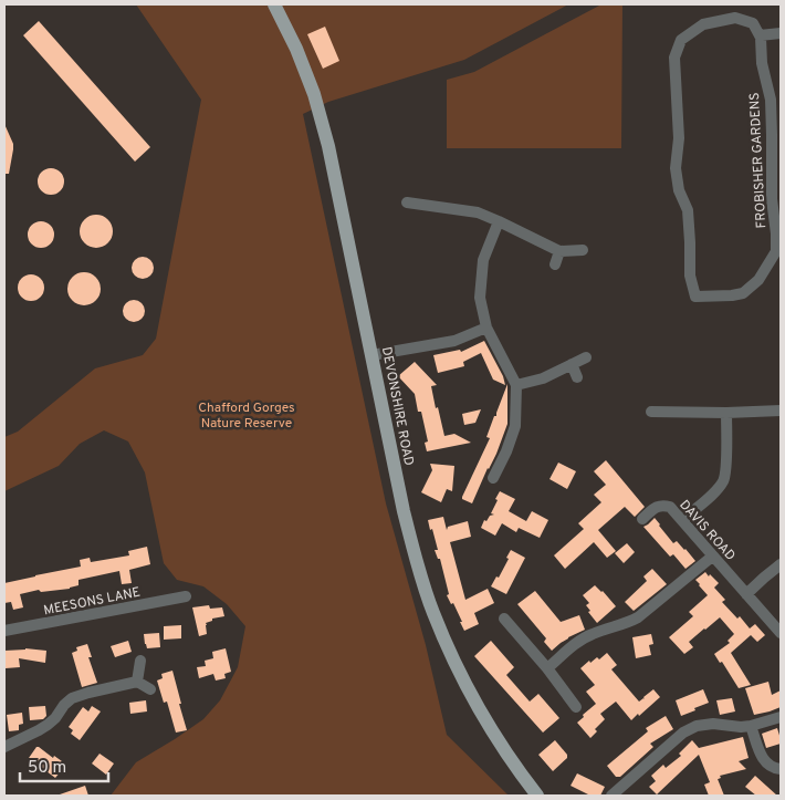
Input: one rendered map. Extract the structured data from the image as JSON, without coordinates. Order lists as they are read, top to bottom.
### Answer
{
  "streets": {
    "main road": ["DEVONSHIRE ROAD"],
    "street": ["FROBISHER GARDENS", "DAVIS ROAD", "MEESONS LANE"]
  },
  "parks": ["Chafford Gorges Nature Reserve"],
  "scale_bar": "50 m"
}
